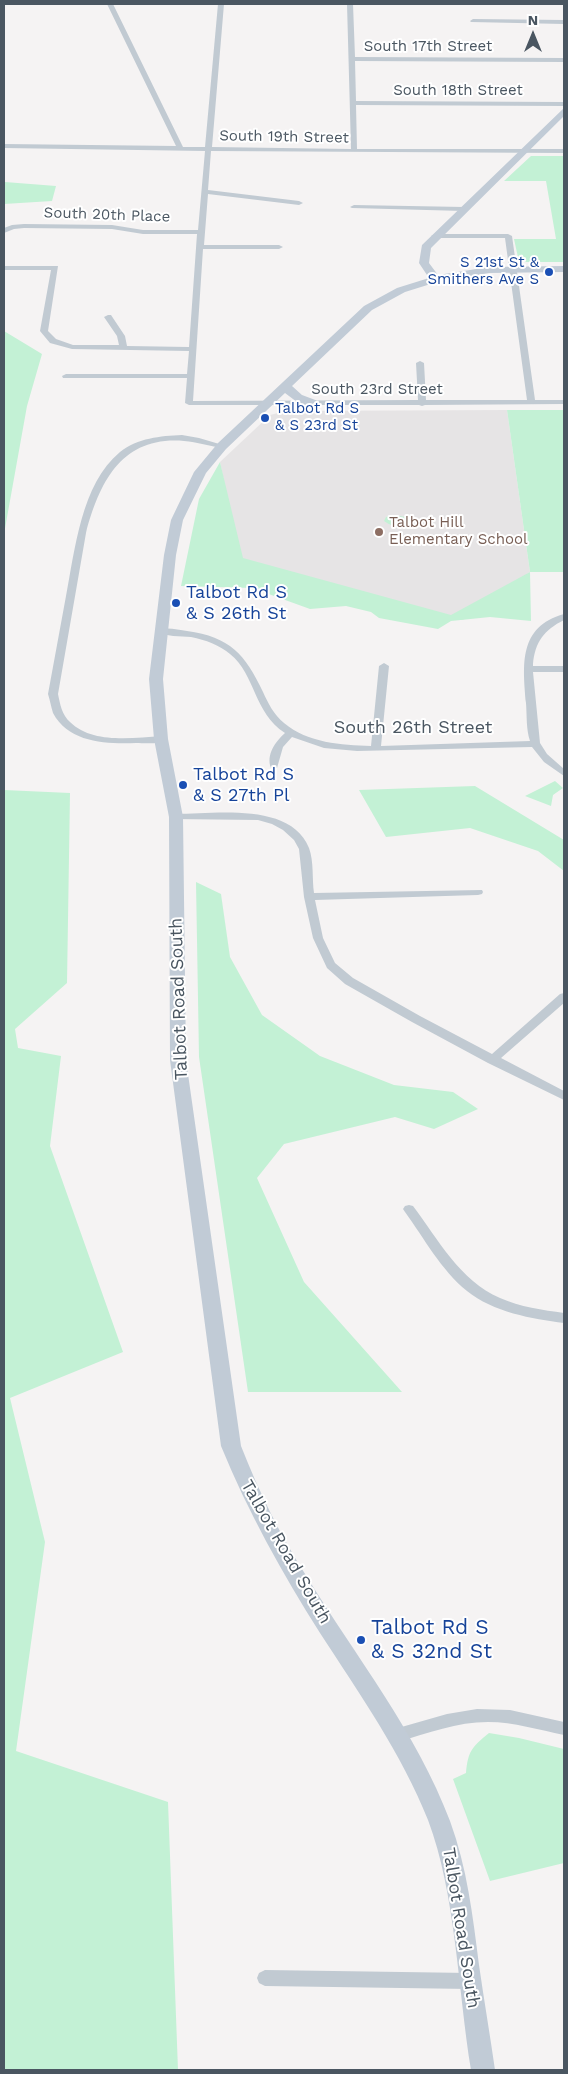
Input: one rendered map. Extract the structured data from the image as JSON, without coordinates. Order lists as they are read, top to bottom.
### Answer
{
  "streets": {
    "street": [
      "South 17th Street",
      "South 18th Street",
      "South 19th Street",
      "South 20th Place",
      "South 23rd Street",
      "South 26th Street",
      "Talbot Road South"
    ]
  },
  "crossings": [
    ["South 23rd Street", "Talbot Road South"],
    ["South 26th Street", "Talbot Road South"]
  ],
  "places": [
    "S 21st St & Smithers Ave S",
    "Talbot Rd S & S 23rd St",
    "Talbot Hill Elementary School",
    "Talbot Rd S & S 26th St",
    "Talbot Rd S & S 27th Pl",
    "Talbot Rd S & S 32nd St"
  ],
  "north": "top"
}
